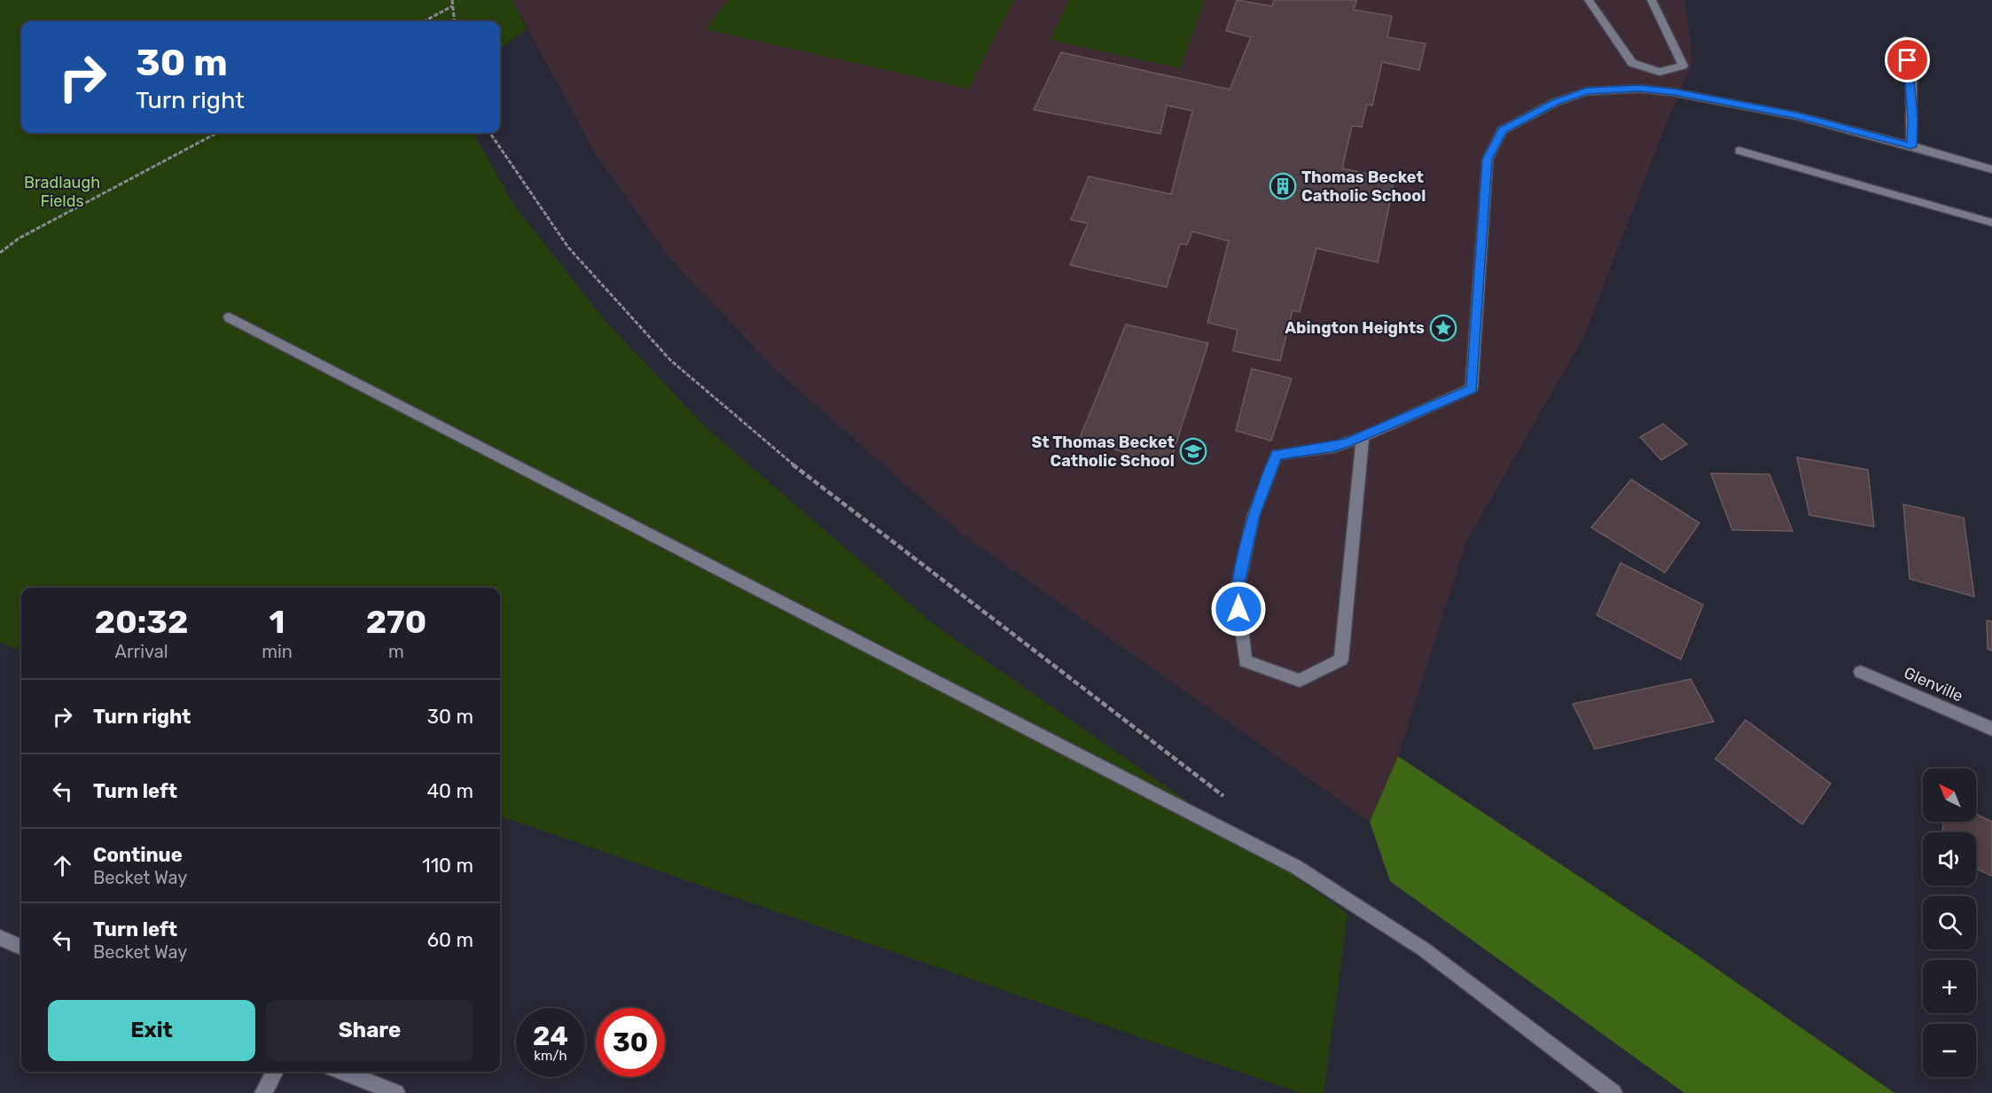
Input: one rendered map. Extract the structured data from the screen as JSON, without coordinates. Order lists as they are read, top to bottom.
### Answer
{
  "streets": {
    "street": ["Glenville"]
  },
  "parks": ["Bradlaugh Fields"],
  "places": {
    "building": ["Thomas Becket Catholic School"],
    "place": ["Abington Heights"],
    "school or university": ["St Thomas Becket Catholic School"]
  },
  "north": "top left",
  "page": {
    "turn": ["30 m", "Turn right"],
    "eta": [
      "20:32",
      "Arrival",
      "1",
      "min",
      "270",
      "m"
    ],
    "list": [
      {
        "name": "Turn right",
        "value": "30 m"
      },
      {
        "name": "Turn left",
        "value": "40 m"
      },
      {
        "name": "Continue",
        "note": "Becket Way",
        "value": "110 m"
      },
      {
        "name": "Turn left",
        "note": "Becket Way",
        "value": "60 m"
      }
    ],
    "map_buttons": ["+", "−"],
    "buttons": ["Exit", "Share"],
    "speed": "24 km/h",
    "limit": "30"
  }
}
